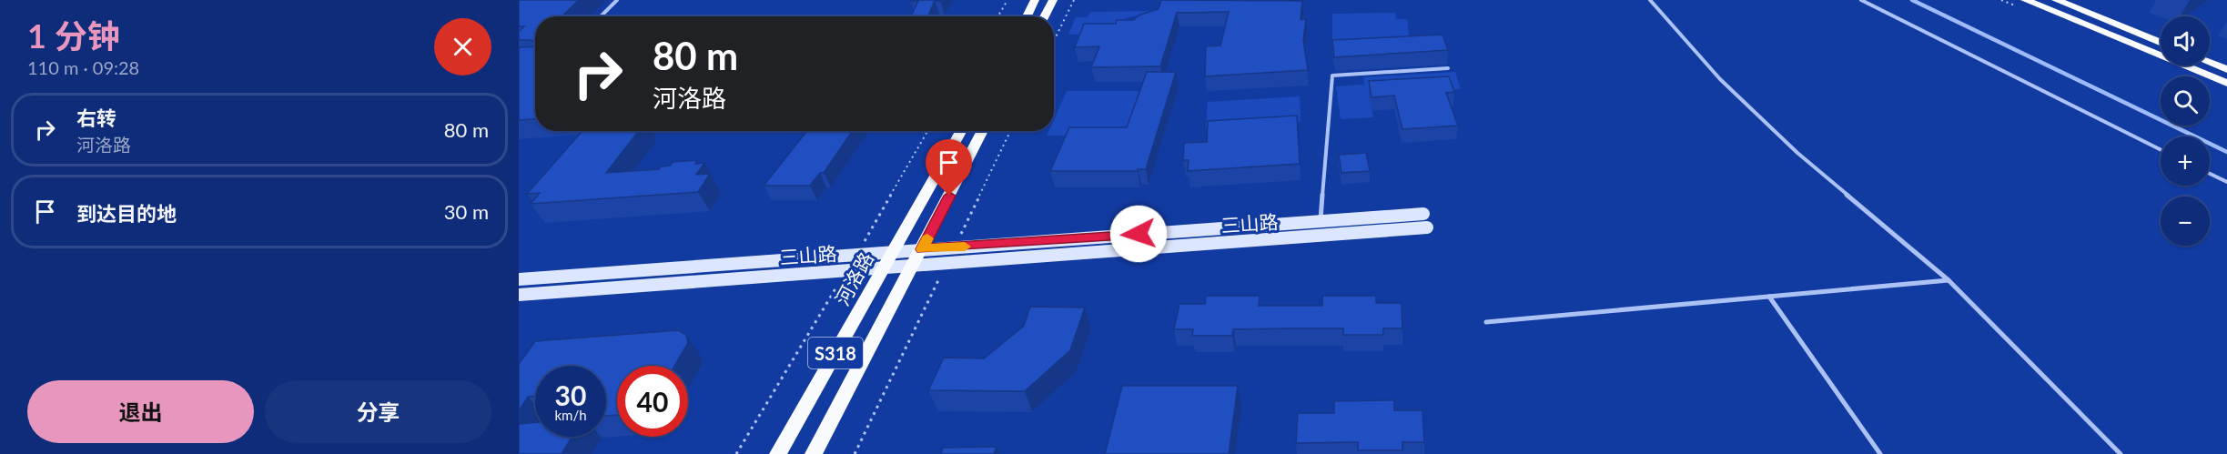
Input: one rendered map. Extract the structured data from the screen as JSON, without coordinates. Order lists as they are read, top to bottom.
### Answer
{
  "streets": {
    "main road": ["河洛路", "S318"],
    "street": ["三山路"]
  },
  "crossings": [
    ["三山路", "河洛路"],
    ["三山路", "S318"]
  ],
  "page": {
    "heading": ["1 分钟", "110 m · 09:28"],
    "map_buttons": ["+", "−"],
    "turn": ["80 m", "河洛路"],
    "list": [
      {
        "name": "右转",
        "note": "河洛路",
        "value": "80 m"
      },
      {
        "name": "到达目的地",
        "value": "30 m"
      }
    ],
    "speed": "30 km/h",
    "limit": "40",
    "buttons": ["退出", "分享"]
  }
}
